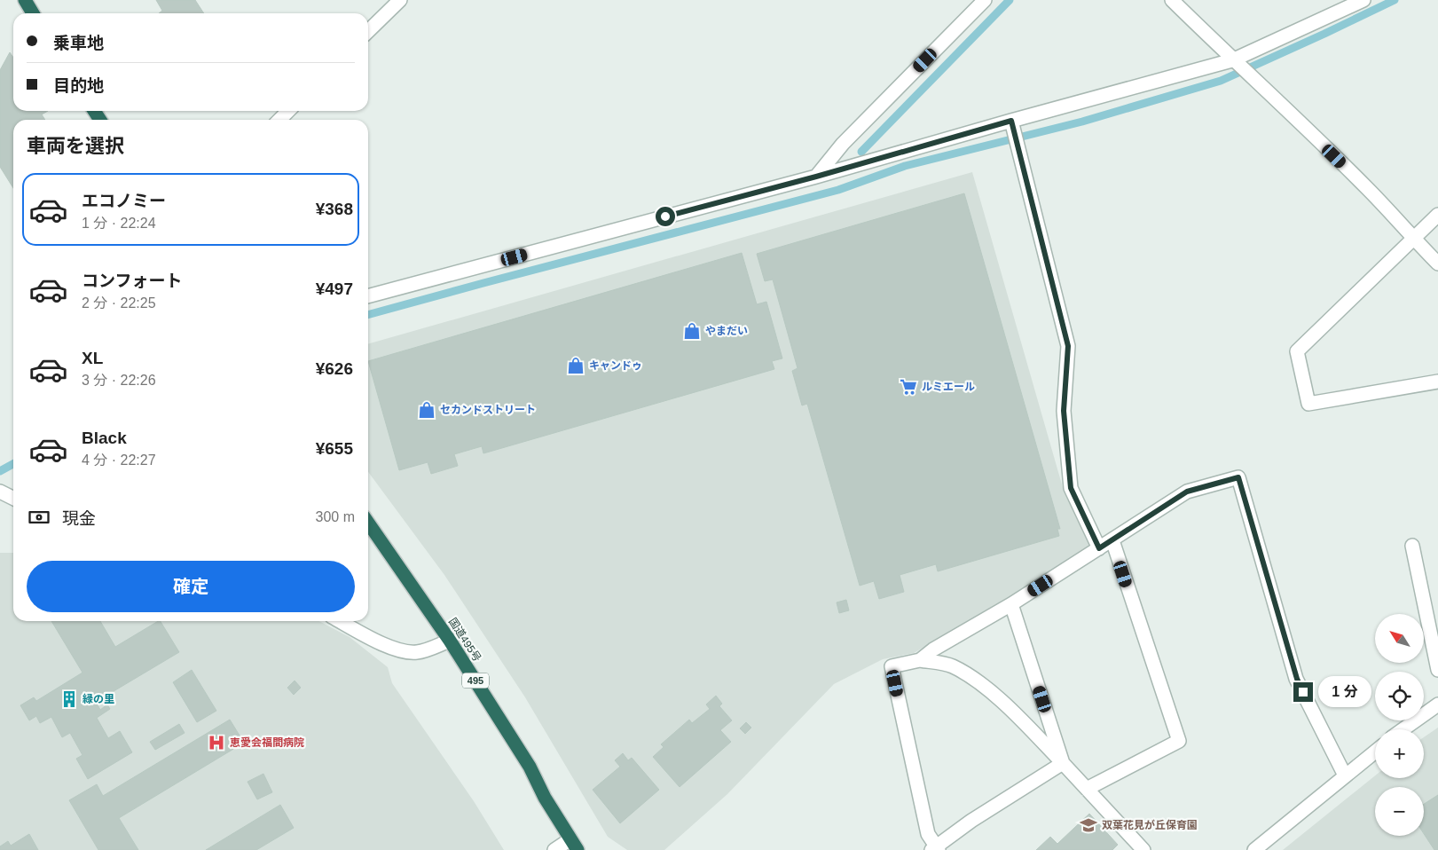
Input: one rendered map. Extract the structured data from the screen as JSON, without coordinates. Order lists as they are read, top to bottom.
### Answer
{
  "streets": {
    "highway": ["国道495号", "495"]
  },
  "places": {
    "shop": ["やまだい", "キャンドゥ", "セカンドストリート"],
    "supermarket": ["ルミエール"],
    "building": ["緑の里"],
    "hospital": ["恵愛会福間病院"],
    "school or university": ["双葉花見が丘保育園"]
  },
  "north": "top left",
  "page": {
    "banner": ["乗車地", "目的地"],
    "heading": "車両を選択",
    "list": [
      {
        "name": "エコノミー",
        "note": "1 分 · 22:24",
        "value": "¥368"
      },
      {
        "name": "コンフォート",
        "note": "2 分 · 22:25",
        "value": "¥497"
      },
      {
        "name": "XL",
        "note": "3 分 · 22:26",
        "value": "¥626"
      },
      {
        "name": "Black",
        "note": "4 分 · 22:27",
        "value": "¥655"
      }
    ],
    "pay": ["現金", "300 m"],
    "buttons": "確定",
    "map_buttons": ["+", "−"],
    "bubble": "1 分"
  }
}
